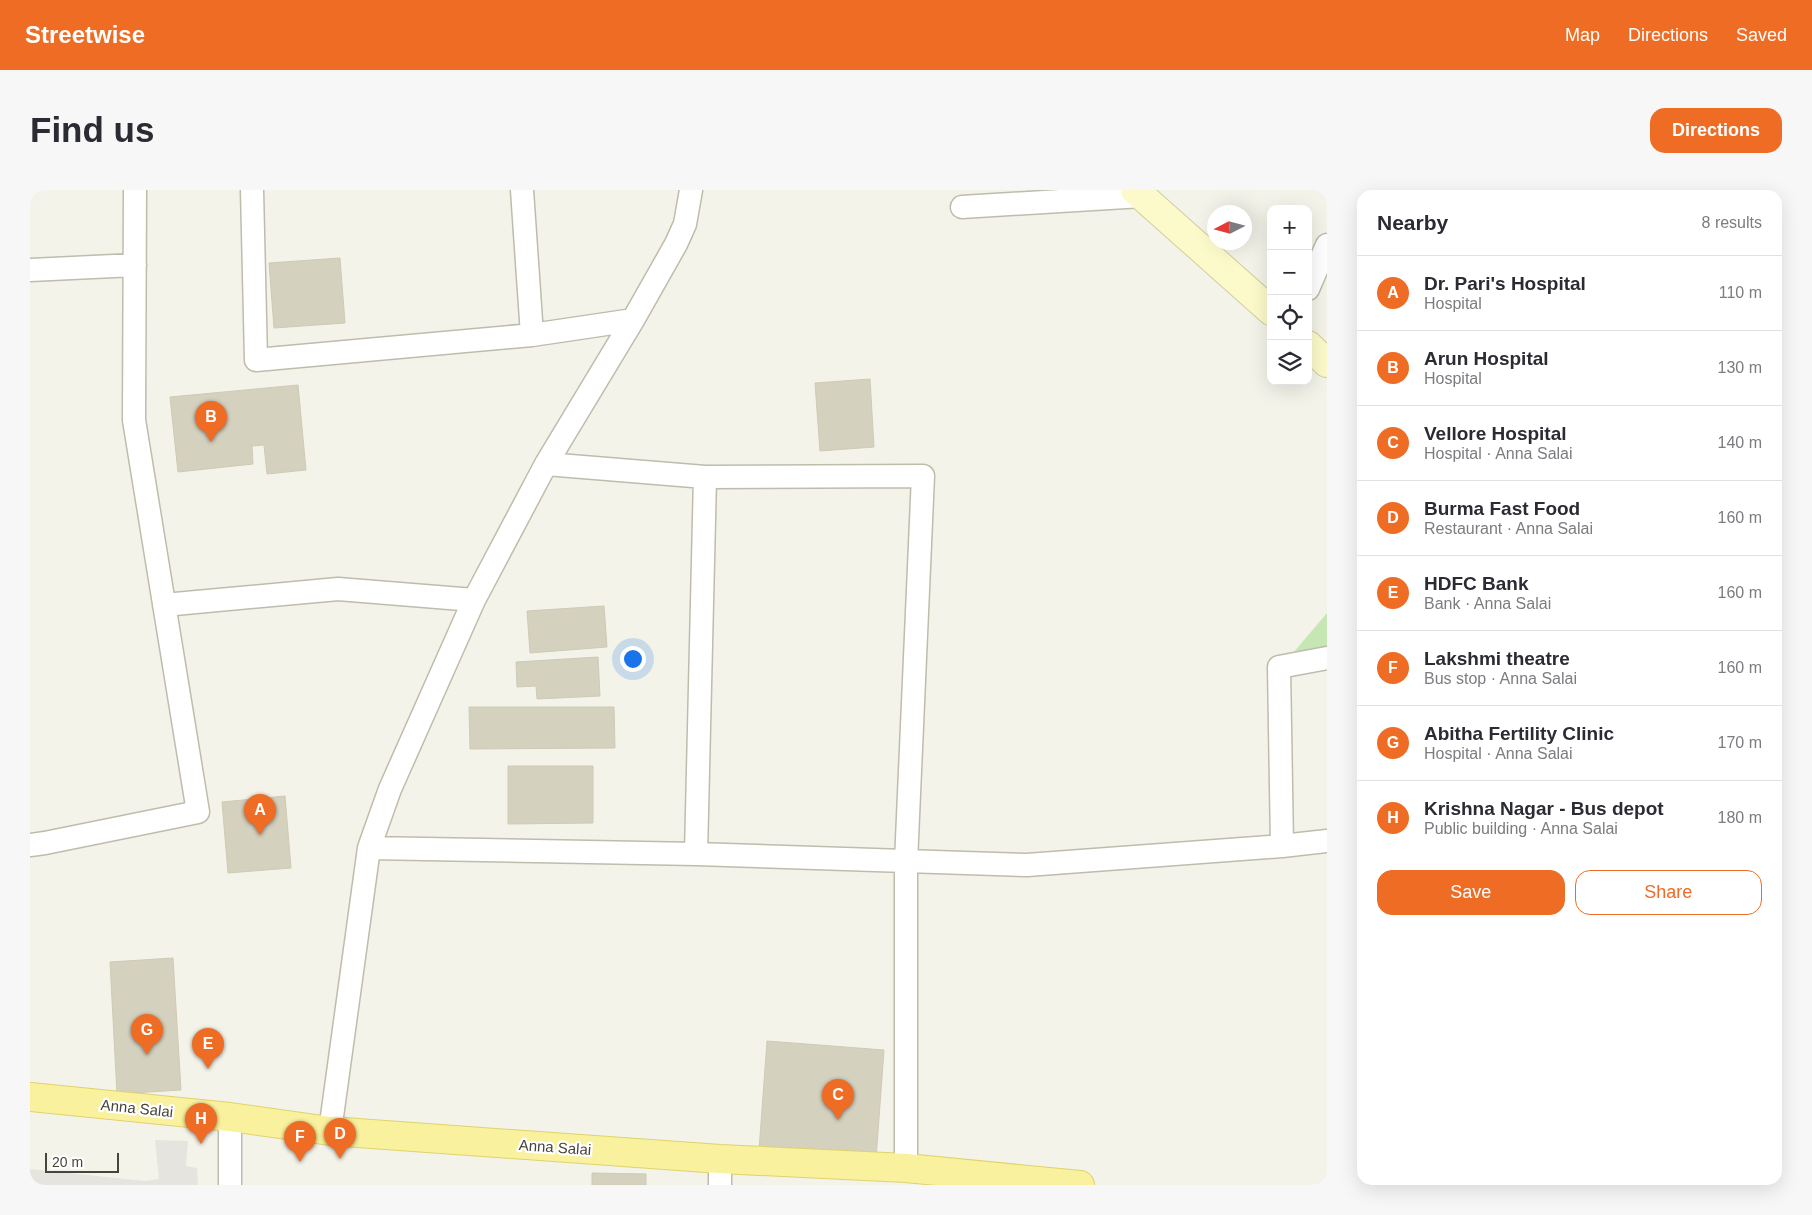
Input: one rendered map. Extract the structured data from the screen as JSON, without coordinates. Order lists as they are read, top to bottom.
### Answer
{
  "streets": {
    "main road": ["Anna Salai"]
  },
  "scale_bar": "20 m",
  "north": "left",
  "page": {
    "header": "Streetwise",
    "nav": ["Map", "Directions", "Saved"],
    "buttons": [
      "Directions",
      ["Save", "Share"]
    ],
    "title": "Find us",
    "heading": ["Nearby", "8 results"],
    "map_buttons": ["+", "−"],
    "list": [
      {
        "mark": "A",
        "name": "Dr. Pari's Hospital",
        "note": "Hospital",
        "value": "110 m"
      },
      {
        "mark": "B",
        "name": "Arun Hospital",
        "note": "Hospital",
        "value": "130 m"
      },
      {
        "mark": "C",
        "name": "Vellore Hospital",
        "note": "Hospital · Anna Salai",
        "value": "140 m"
      },
      {
        "mark": "D",
        "name": "Burma Fast Food",
        "note": "Restaurant · Anna Salai",
        "value": "160 m"
      },
      {
        "mark": "E",
        "name": "HDFC Bank",
        "note": "Bank · Anna Salai",
        "value": "160 m"
      },
      {
        "mark": "F",
        "name": "Lakshmi theatre",
        "note": "Bus stop · Anna Salai",
        "value": "160 m"
      },
      {
        "mark": "G",
        "name": "Abitha Fertility Clinic",
        "note": "Hospital · Anna Salai",
        "value": "170 m"
      },
      {
        "mark": "H",
        "name": "Krishna Nagar - Bus depot",
        "note": "Public building · Anna Salai",
        "value": "180 m"
      }
    ],
    "pins": [
      "B",
      "A",
      "G",
      "E",
      "C",
      "H",
      "D",
      "F"
    ],
    "scale": "20 m"
  }
}
